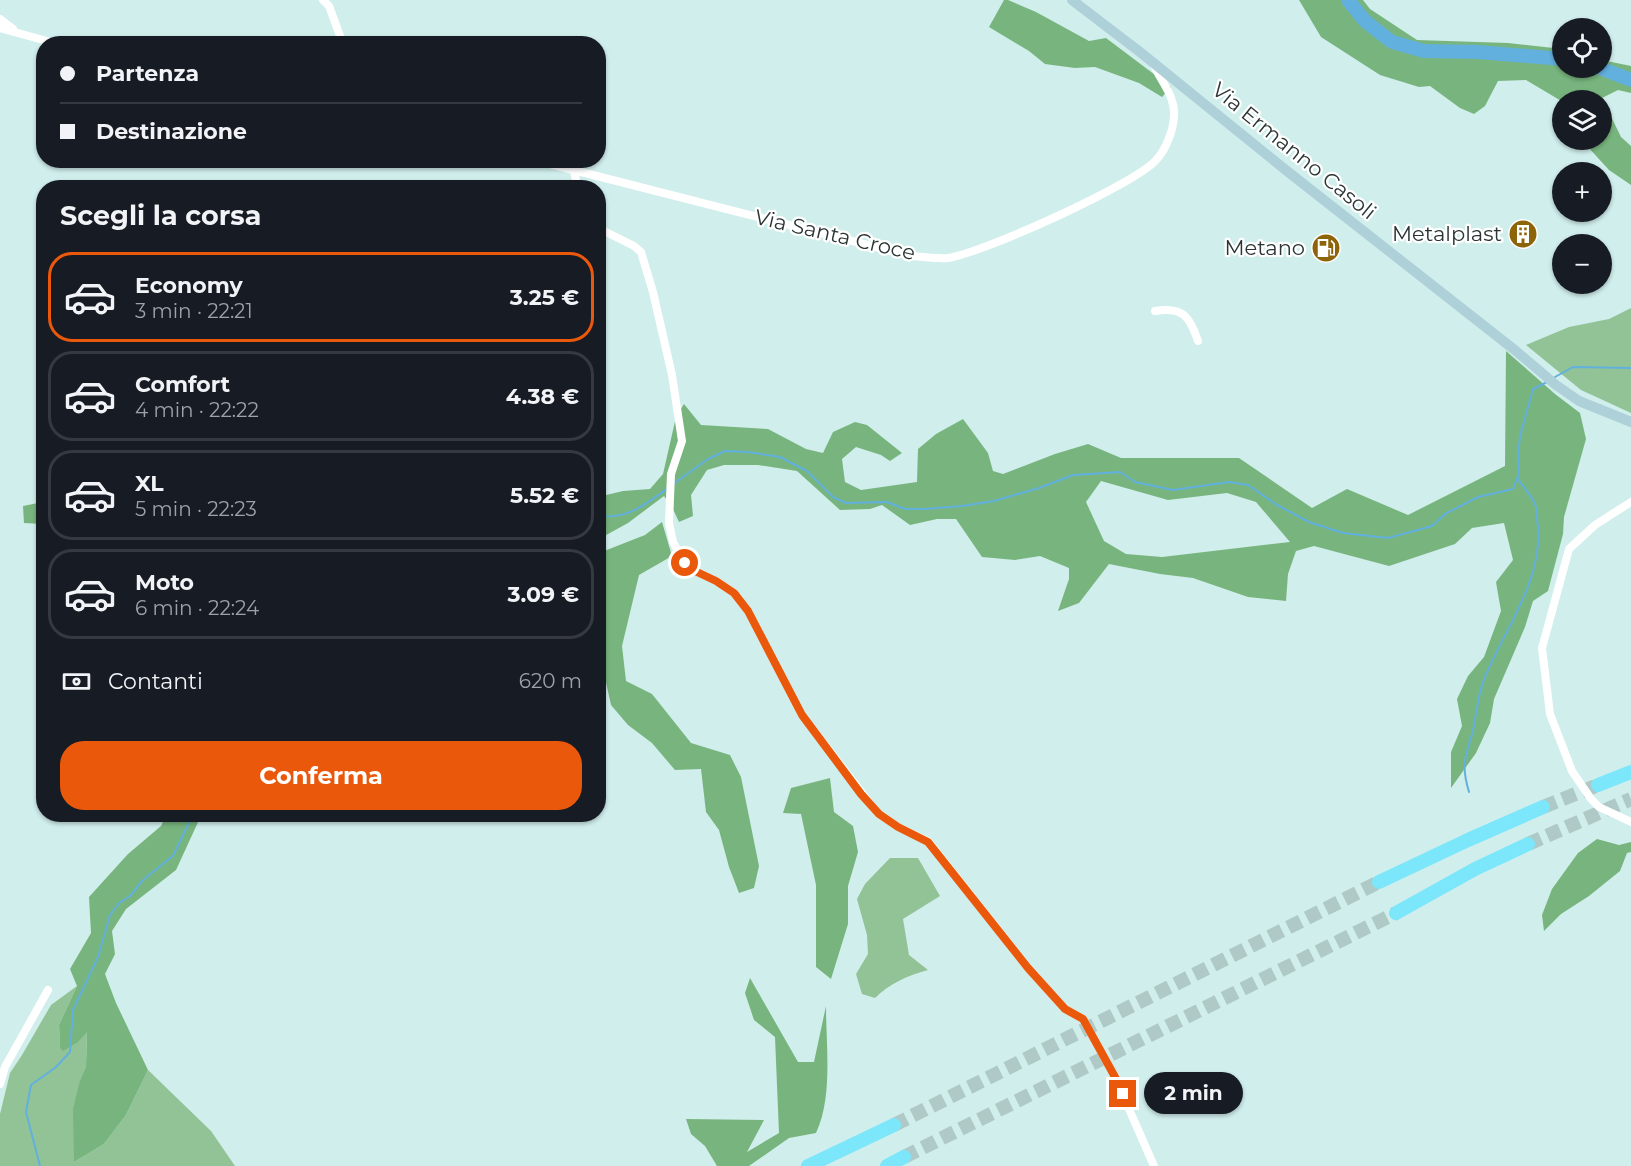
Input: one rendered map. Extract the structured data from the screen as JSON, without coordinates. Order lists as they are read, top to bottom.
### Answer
{
  "streets": {
    "main road": ["Via Ermanno Casoli"],
    "street": ["Via Santa Croce"]
  },
  "crossings": [
    ["Via Ermanno Casoli", "Via Santa Croce"]
  ],
  "places": {
    "building": ["Metalplast"],
    "fuel station": ["Metano"]
  },
  "page": {
    "map_buttons": ["+", "−"],
    "banner": ["Partenza", "Destinazione"],
    "heading": "Scegli la corsa",
    "list": [
      {
        "name": "Economy",
        "note": "3 min · 22:21",
        "value": "3.25 €"
      },
      {
        "name": "Comfort",
        "note": "4 min · 22:22",
        "value": "4.38 €"
      },
      {
        "name": "XL",
        "note": "5 min · 22:23",
        "value": "5.52 €"
      },
      {
        "name": "Moto",
        "note": "6 min · 22:24",
        "value": "3.09 €"
      }
    ],
    "pay": ["Contanti", "620 m"],
    "buttons": "Conferma",
    "bubble": "2 min"
  }
}
